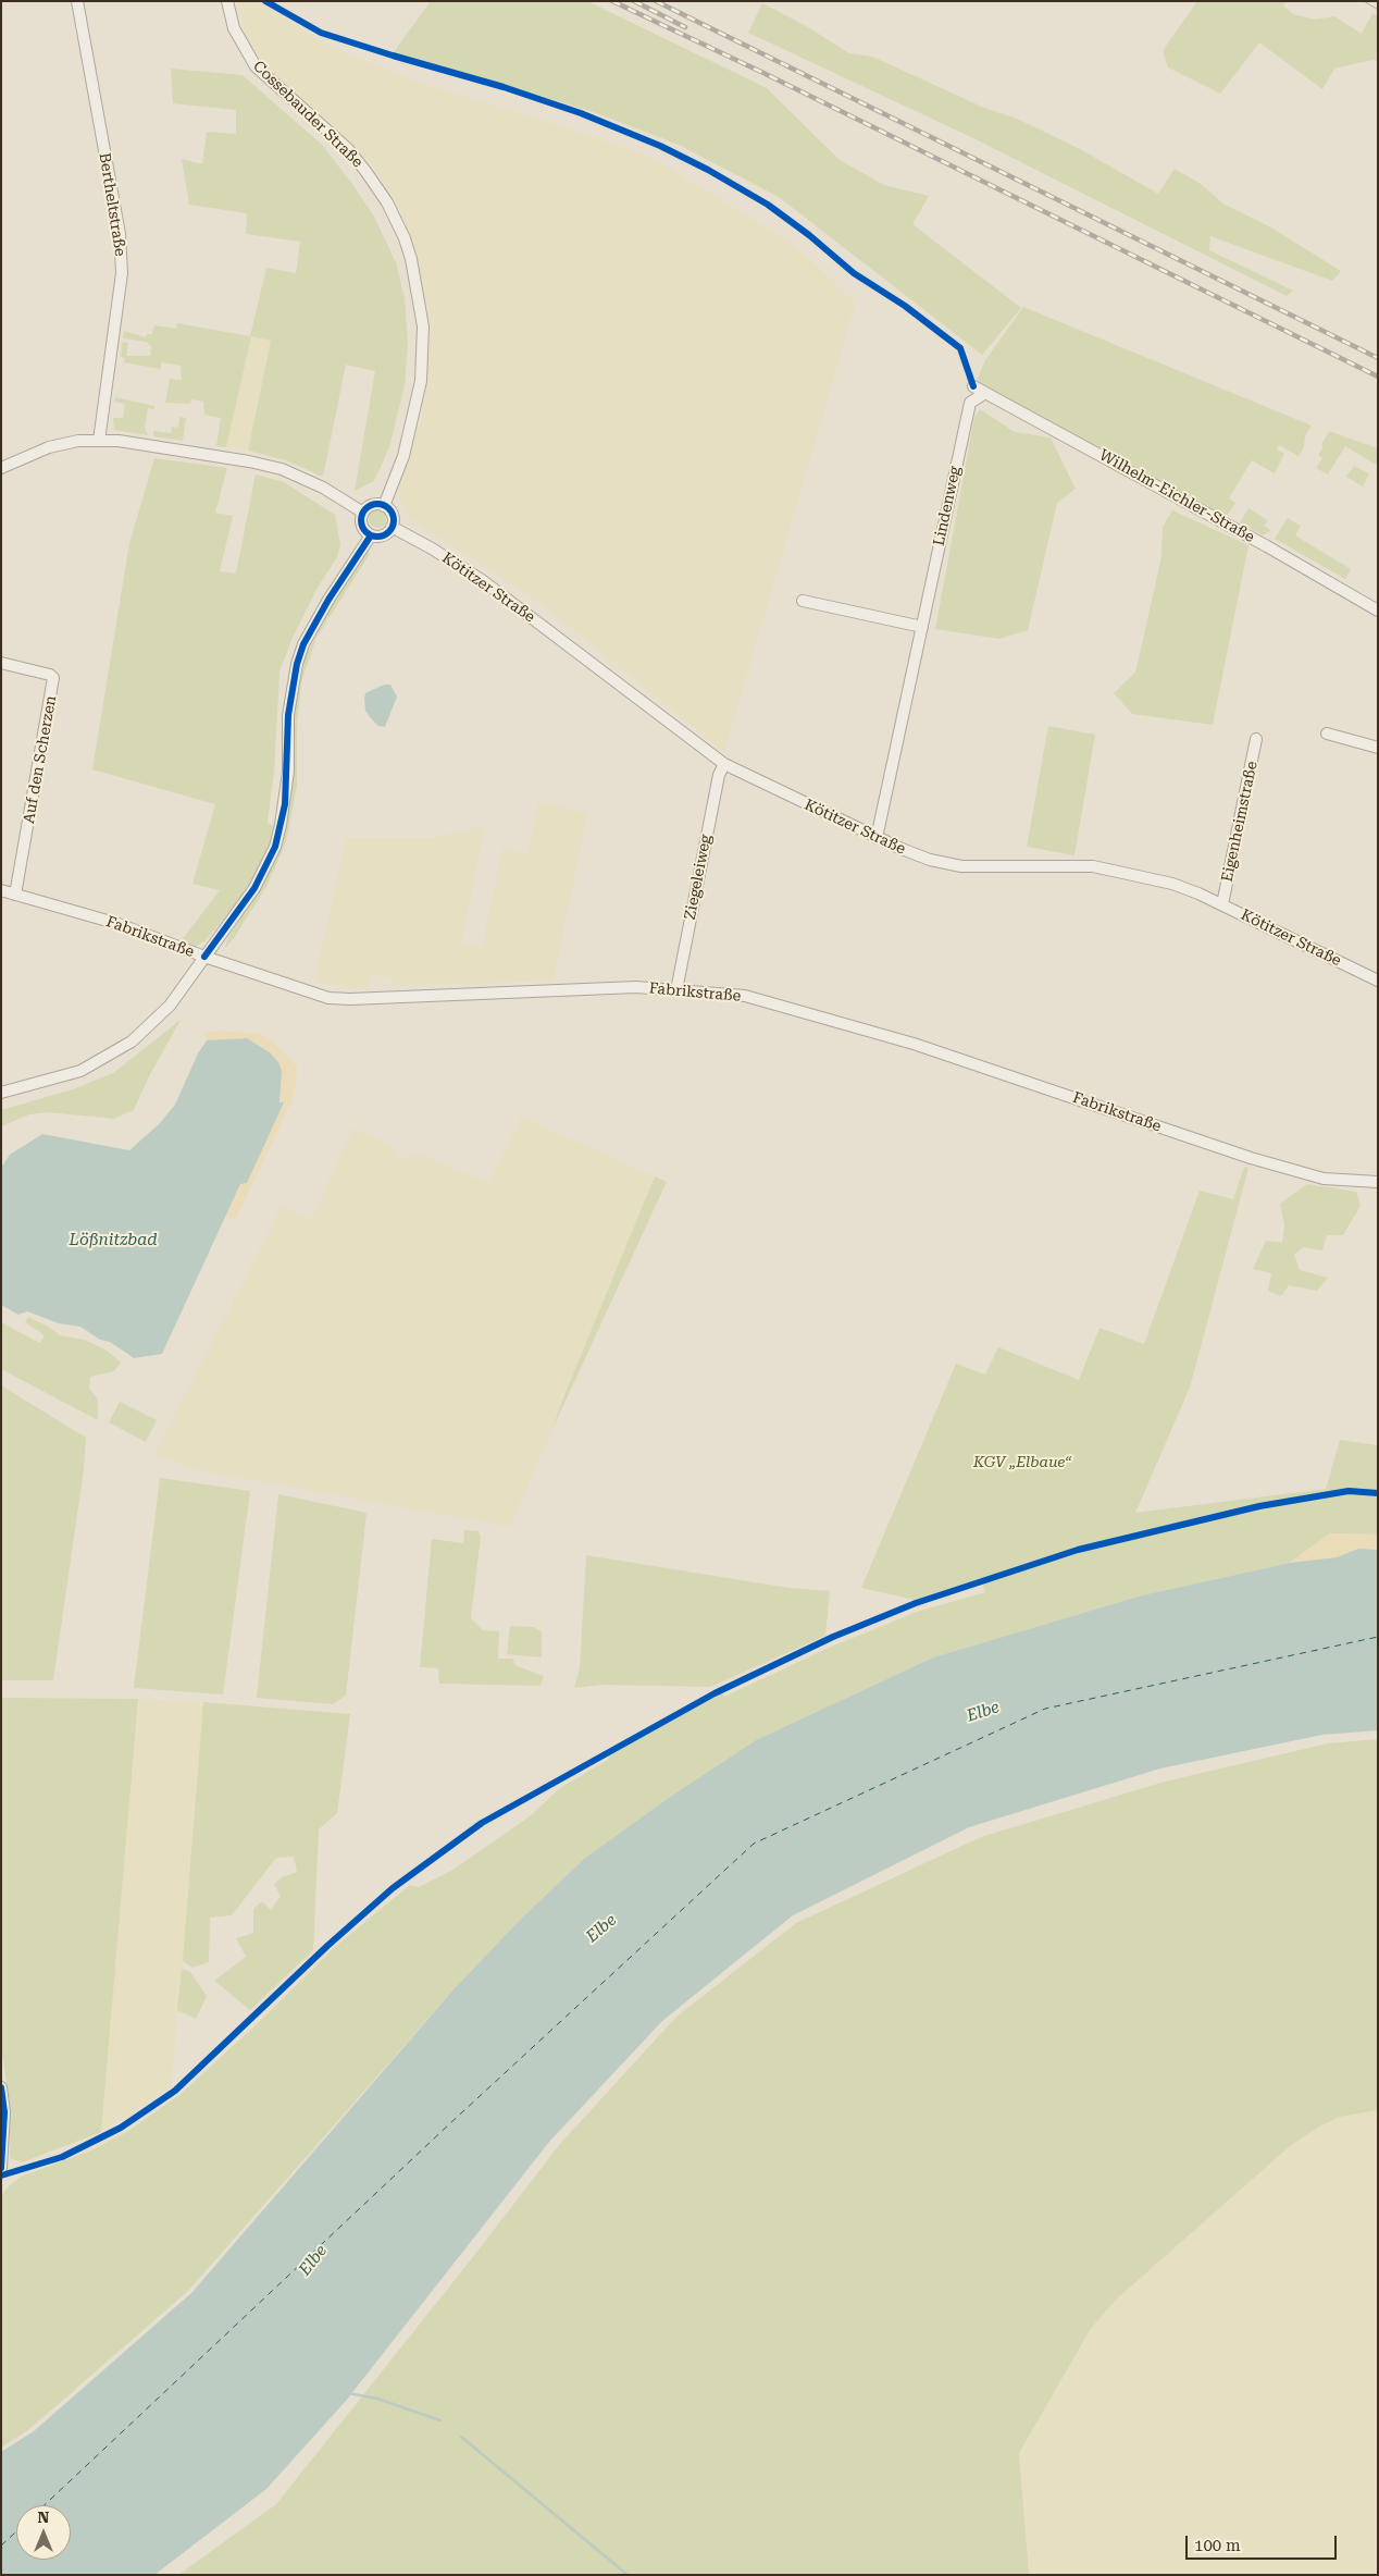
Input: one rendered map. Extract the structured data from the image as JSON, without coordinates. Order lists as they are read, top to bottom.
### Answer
{
  "streets": {
    "street": [
      "Cossebauder Straße",
      "Bertheltstraße",
      "Wilhelm-Eichler-Straße",
      "Lindenweg",
      "Kötitzer Straße",
      "Auf den Scherzen",
      "Eigenheimstraße",
      "Ziegeleiweg",
      "Fabrikstraße"
    ]
  },
  "crossings": [
    ["Cossebauder Straße", "Kötitzer Straße"],
    ["Wilhelm-Eichler-Straße", "Lindenweg"],
    ["Lindenweg", "Kötitzer Straße"],
    ["Kötitzer Straße", "Eigenheimstraße"],
    ["Kötitzer Straße", "Ziegeleiweg"],
    ["Auf den Scherzen", "Fabrikstraße"],
    ["Ziegeleiweg", "Fabrikstraße"]
  ],
  "water": ["Lößnitzbad", "Elbe"],
  "parks": ["KGV „Elbaue“"],
  "scale_bar": "100 m",
  "north": "top"
}
